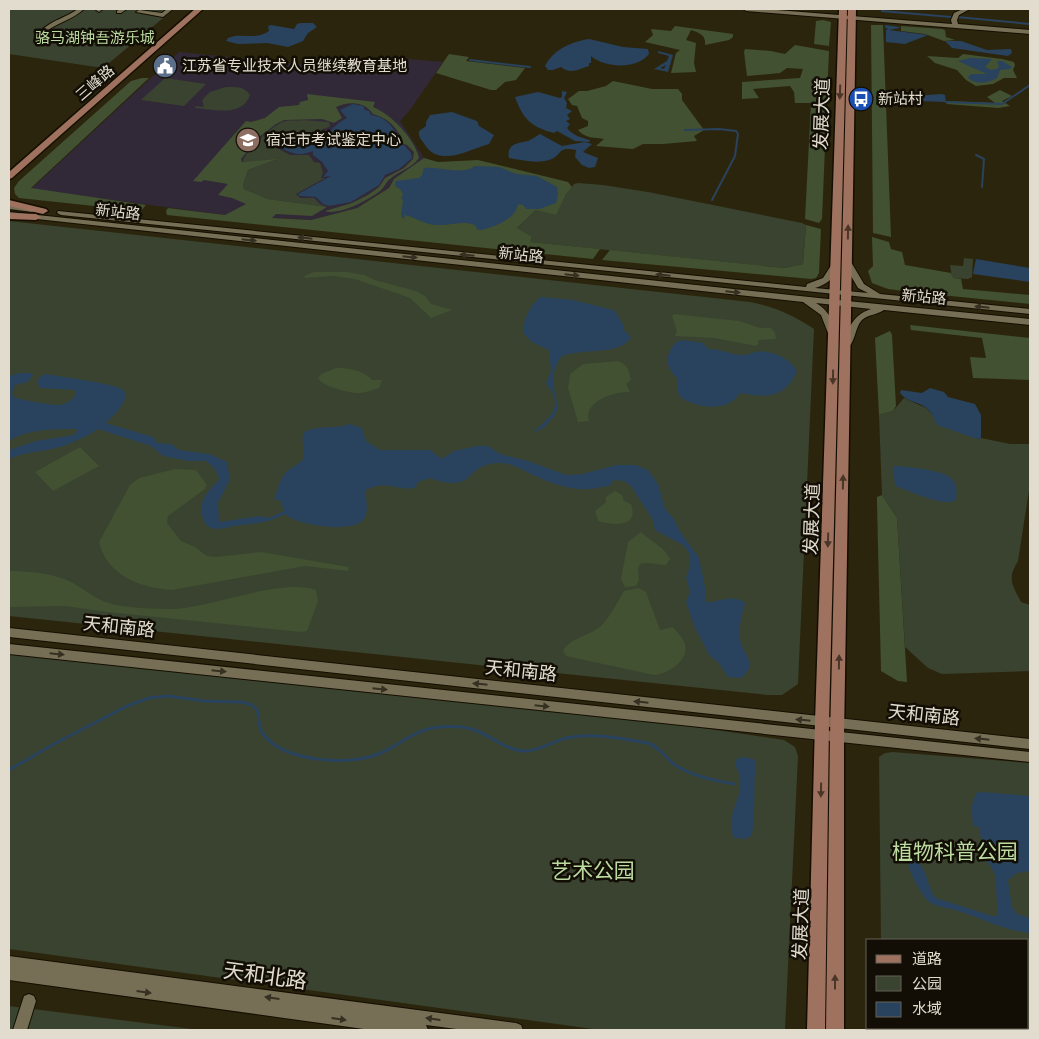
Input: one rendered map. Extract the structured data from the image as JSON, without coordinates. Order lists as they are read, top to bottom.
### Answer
{
  "streets": {
    "main road": ["三峰路", "发展大道"],
    "street": ["新站路", "天和南路", "天和北路"]
  },
  "crossings": [
    ["发展大道", "新站路"],
    ["发展大道", "天和南路"]
  ],
  "parks": ["骆马湖钟吾游乐城", "植物科普公园", "艺术公园"],
  "places": {
    "public building": ["江苏省专业技术人员继续教育基地"],
    "bus stop": ["新站村"],
    "school or university": ["宿迁市考试鉴定中心"]
  },
  "legend": ["道路", "公园", "水域"]
}
